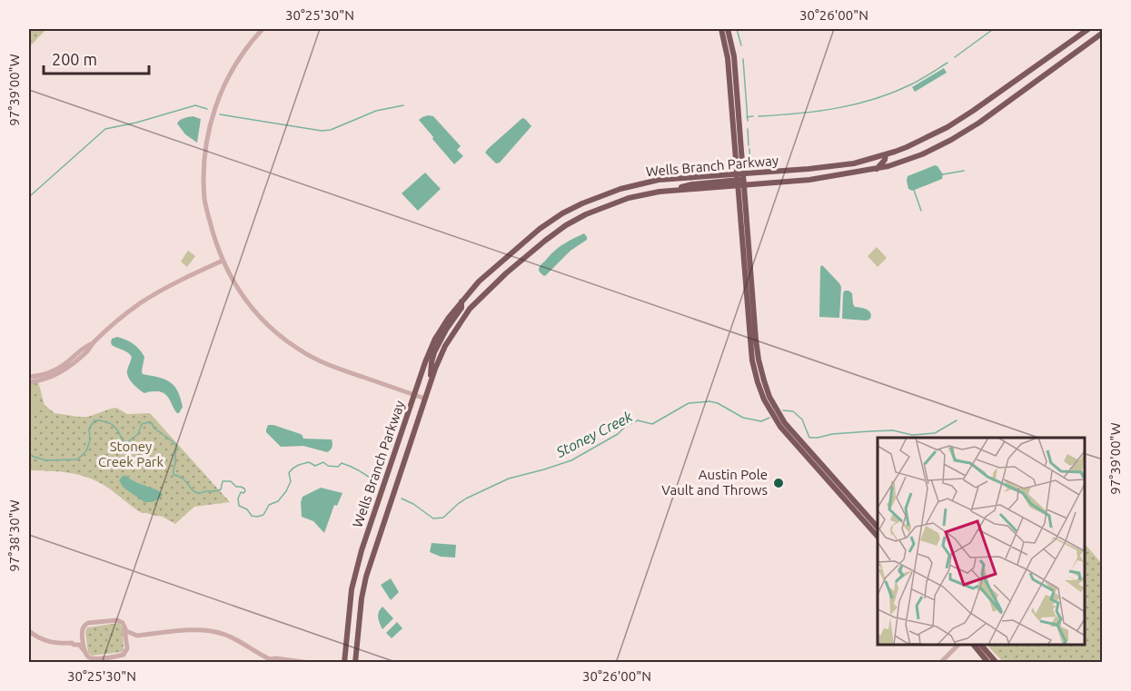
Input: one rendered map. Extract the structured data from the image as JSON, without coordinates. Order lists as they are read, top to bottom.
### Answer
{
  "streets": {
    "main road": ["Wells Branch Parkway"]
  },
  "water": ["Stoney Creek"],
  "parks": ["Stoney Creek Park"],
  "places": ["Austin Pole Vault and Throws"],
  "scale_bar": "200 m",
  "coordinates": [
    "30°25'30\"N",
    "30°26'00\"N",
    "97°39'00\"W",
    "97°38'30\"W"
  ]
}
